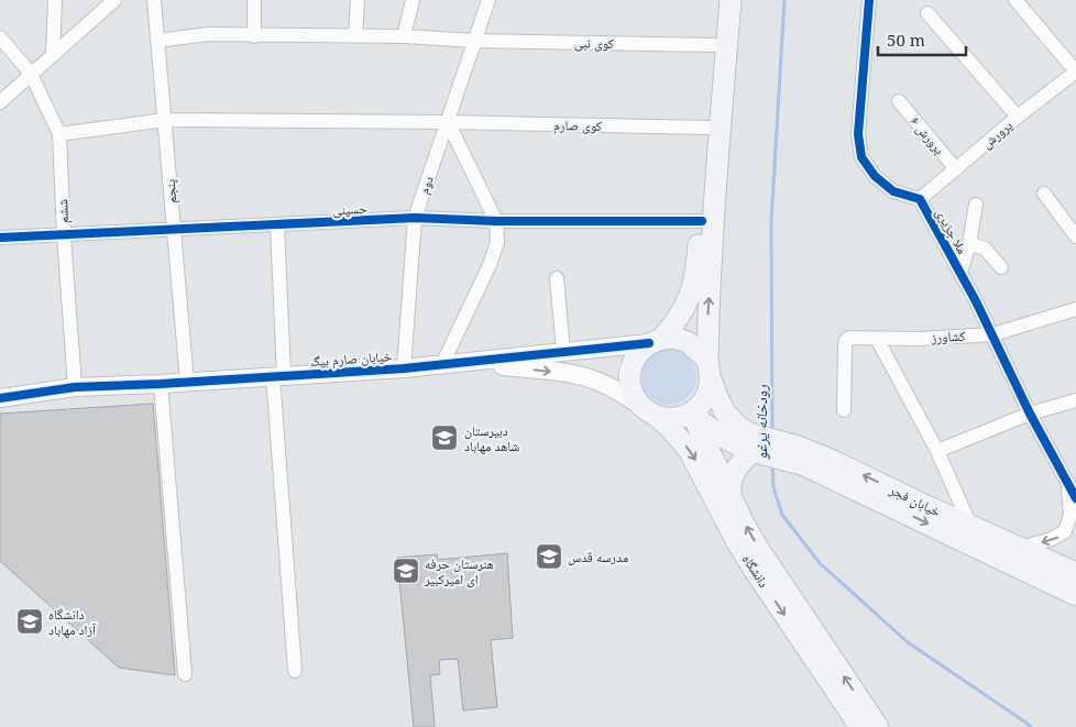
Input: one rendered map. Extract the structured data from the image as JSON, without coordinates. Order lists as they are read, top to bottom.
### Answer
{
  "streets": {
    "main road": ["خیابان فجر", "دانشگاه"],
    "street": [
      "کوی نبی",
      "کوی صارم",
      "پرورش",
      "پرورش ۶",
      "دوم",
      "پنجم",
      "حسینی",
      "ششم",
      "ملا جزیری",
      "کشاورز",
      "خیابان صارم بیگ"
    ]
  },
  "crossings": [
    ["کوی نبی", "دوم"],
    ["کوی نبی", "پنجم"],
    ["کوی صارم", "دوم"],
    ["کوی صارم", "پنجم"],
    ["کوی صارم", "ششم"],
    ["پرورش", "پرورش ۶"],
    ["پرورش", "ملا جزیری"],
    ["دوم", "حسینی"],
    ["دوم", "خیابان صارم بیگ"],
    ["پنجم", "حسینی"],
    ["پنجم", "خیابان صارم بیگ"],
    ["حسینی", "ششم"],
    ["ششم", "خیابان صارم بیگ"],
    ["ملا جزیری", "کشاورز"],
    ["خیابان صارم بیگ", "دانشگاه"]
  ],
  "water": ["رودخانه یرغو"],
  "places": {
    "school or university": [
      "دبیرستان شاهد مهاباد",
      "مدرسه قدس",
      "هنرستان حرفه ای امیرکبیر",
      "دانشگاه آزاد مهاباد"
    ]
  },
  "scale_bar": "50 m"
}
